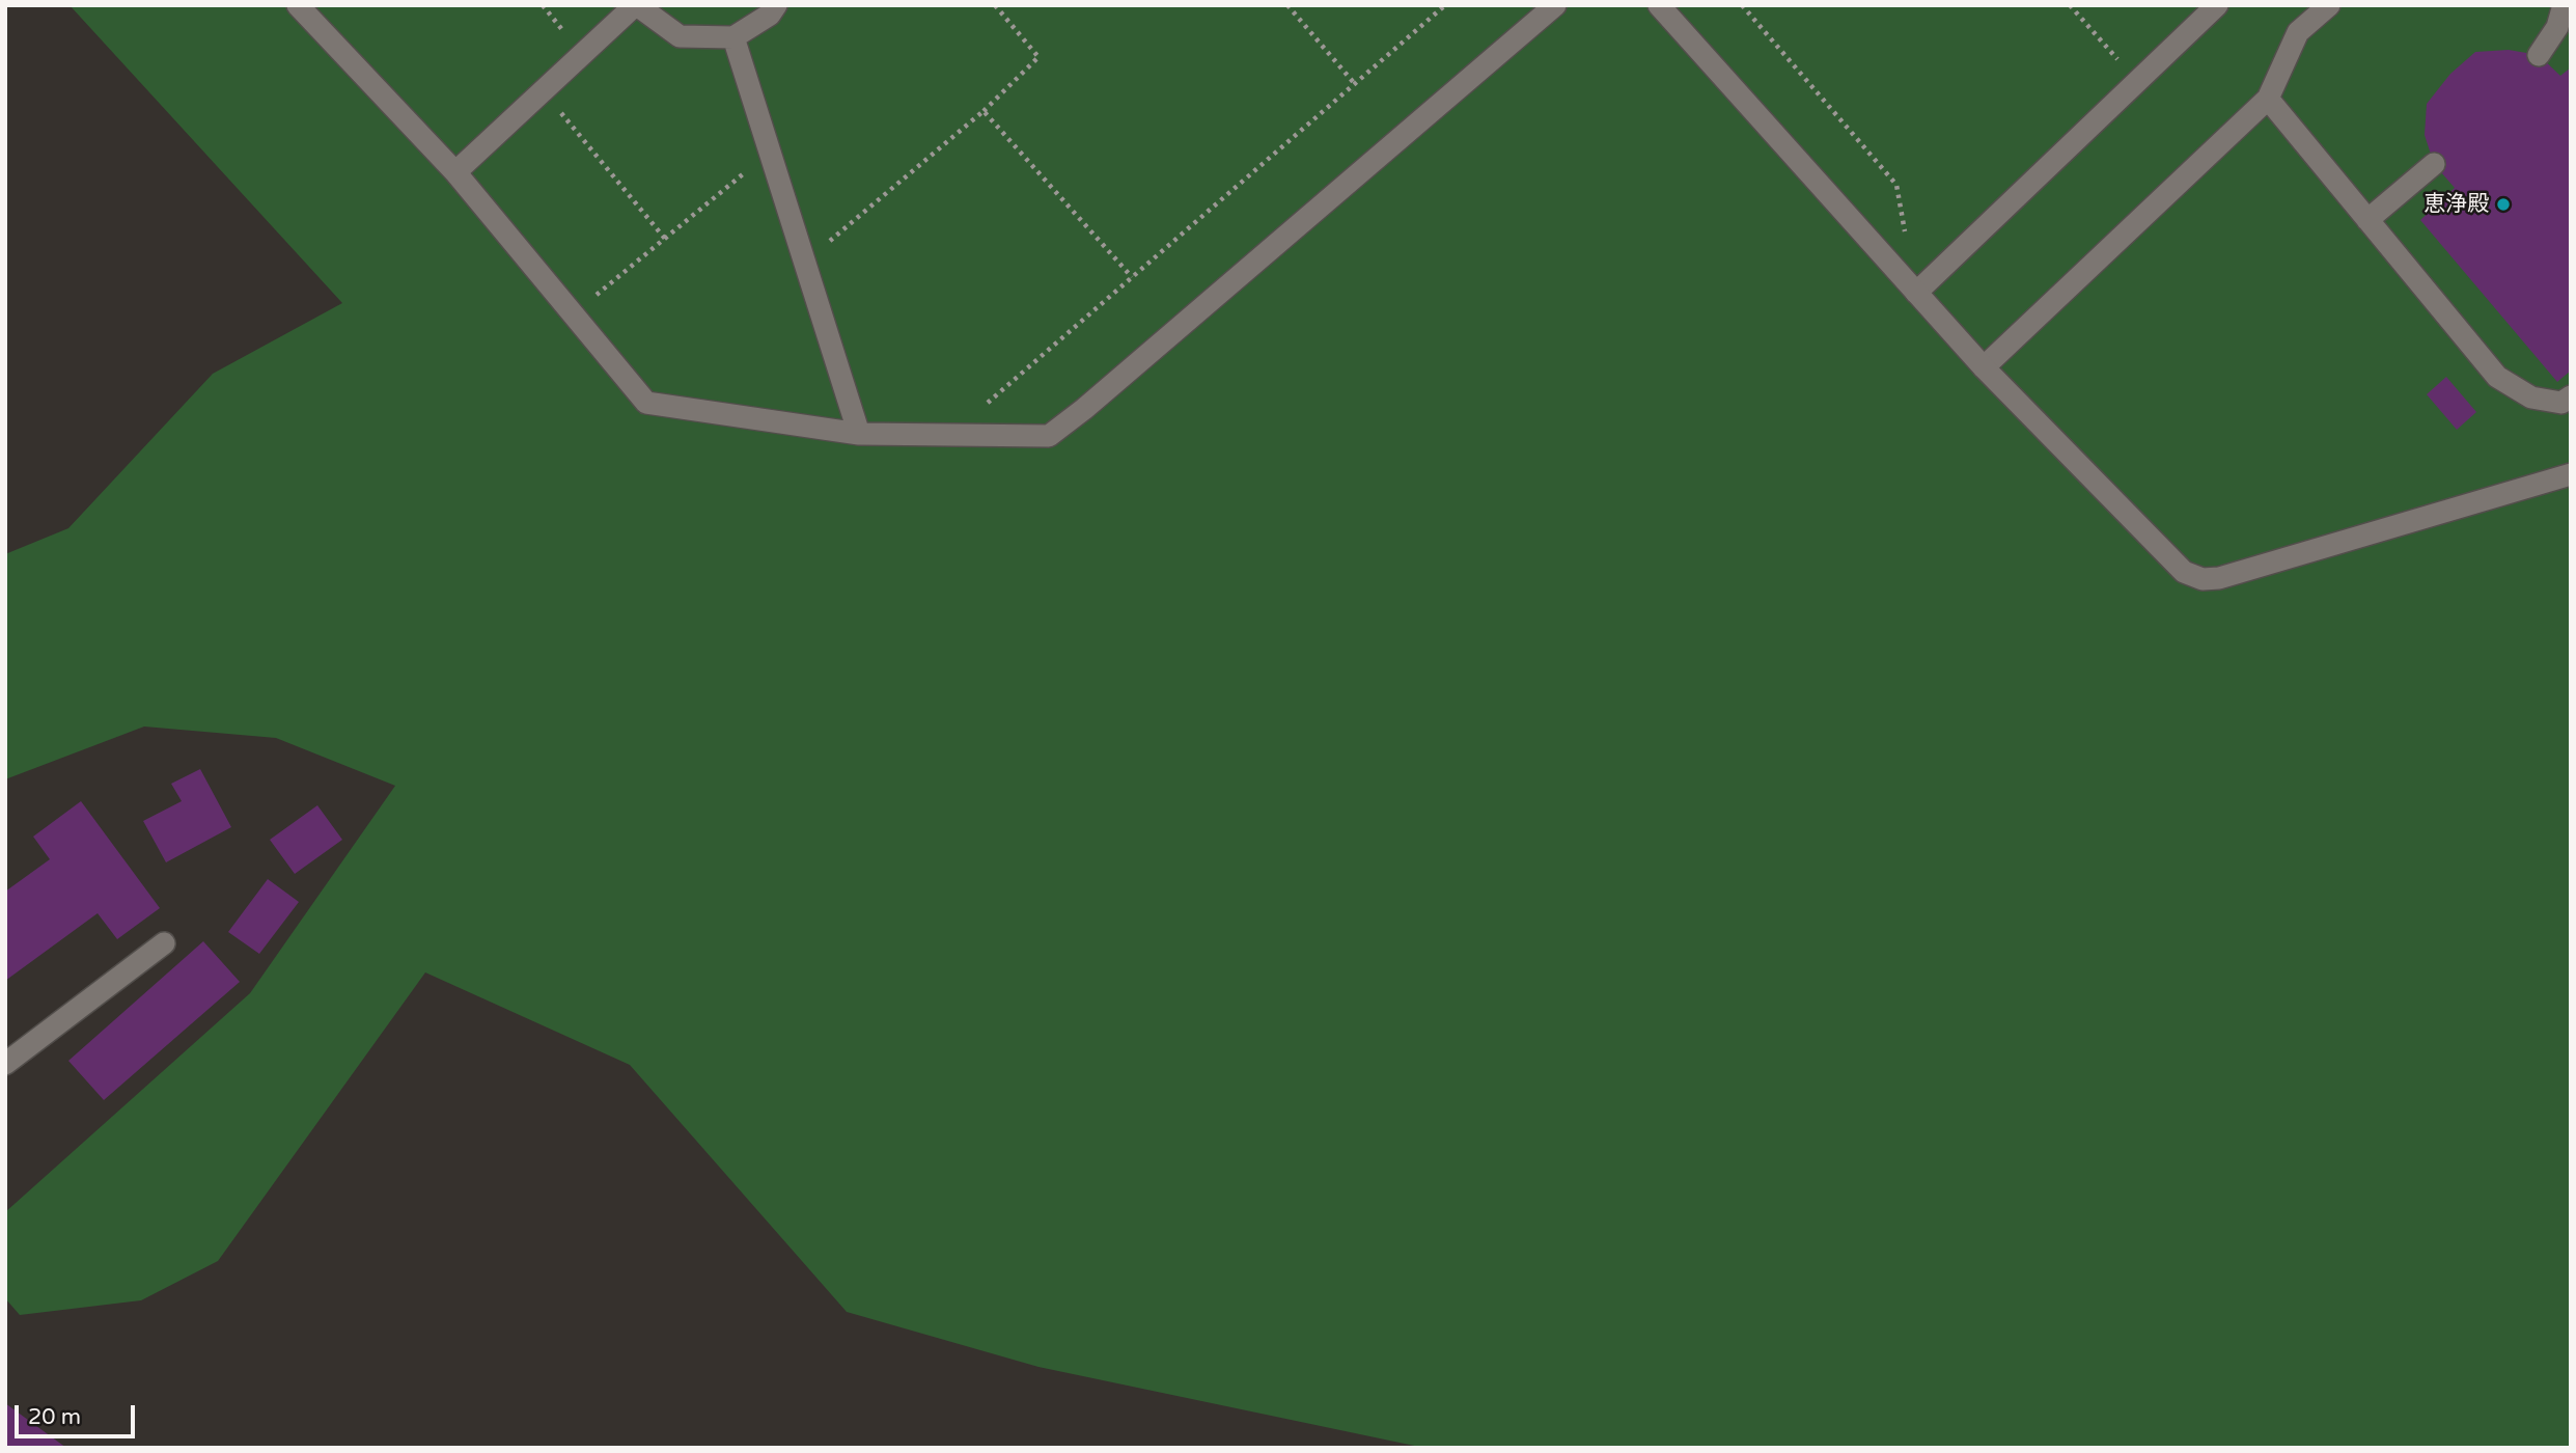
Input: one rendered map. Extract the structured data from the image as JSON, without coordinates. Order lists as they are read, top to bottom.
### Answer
{
  "places": ["恵浄殿"],
  "scale_bar": "20 m"
}
